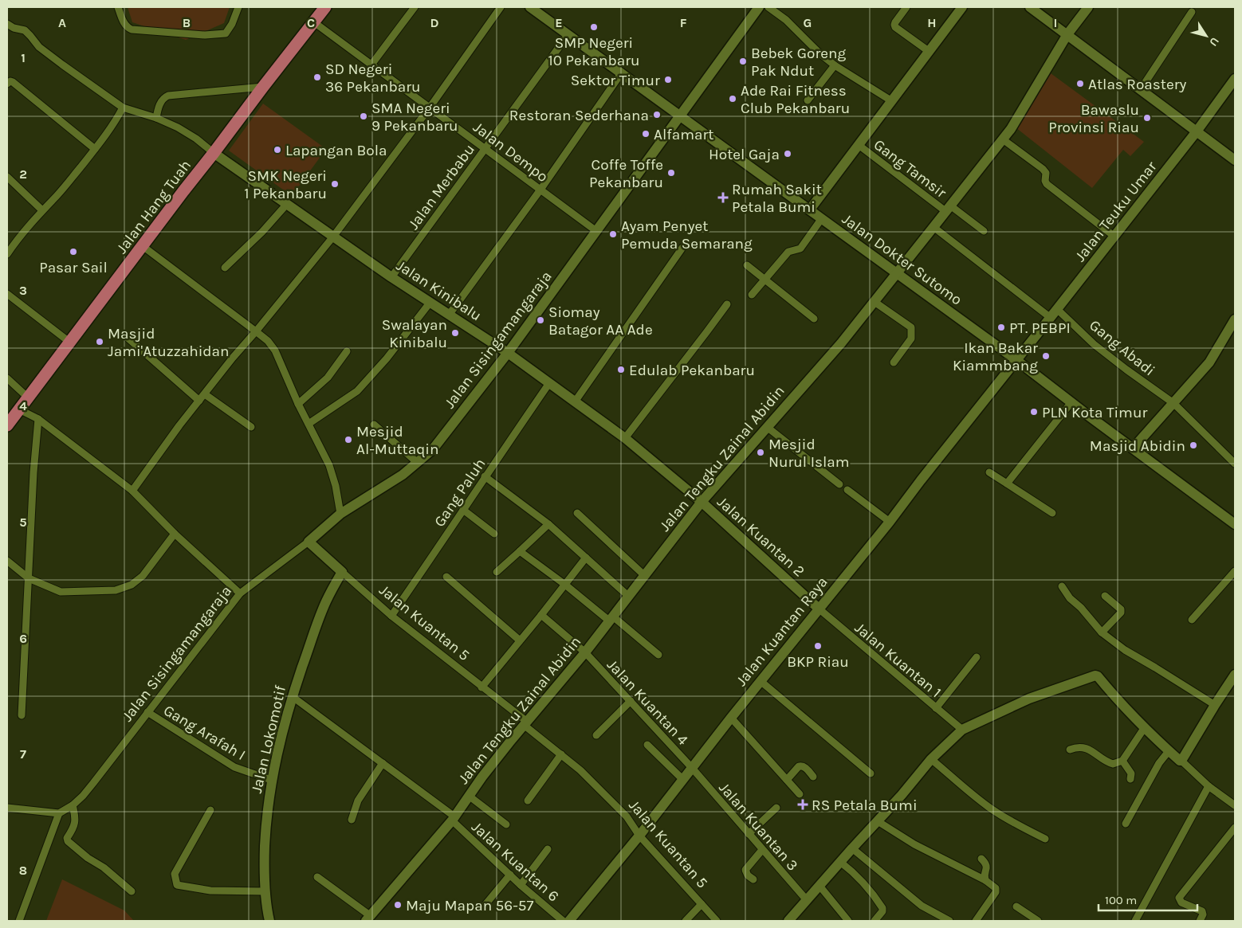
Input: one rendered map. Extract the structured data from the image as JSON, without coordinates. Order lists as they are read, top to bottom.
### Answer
{
  "streets": {
    "main road": ["Jalan Hang Tuah"],
    "street": [
      "Jalan Dempo",
      "Gang Tamsir",
      "Jalan Merbabu",
      "Jalan Teuku Umar",
      "Jalan Dokter Sutomo",
      "Jalan Kinibalu",
      "Jalan Sisingamangaraja",
      "Gang Abadi",
      "Jalan Tengku Zainal Abidin",
      "Gang Paluh",
      "Jalan Kuantan 2",
      "Jalan Kuantan 5",
      "Jalan Kuantan Raya",
      "Jalan Kuantan 1",
      "Jalan Kuantan 4",
      "Gang Arafah I",
      "Jalan Lokomotif",
      "Jalan Kuantan 3",
      "Jalan Kuantan 6"
    ]
  },
  "crossings": [
    ["Jalan Dempo", "Jalan Merbabu"],
    ["Jalan Dempo", "Jalan Hang Tuah"],
    ["Jalan Dempo", "Jalan Sisingamangaraja"],
    ["Gang Tamsir", "Jalan Tengku Zainal Abidin"],
    ["Jalan Merbabu", "Jalan Dokter Sutomo"],
    ["Jalan Merbabu", "Jalan Kinibalu"],
    ["Jalan Hang Tuah", "Jalan Kinibalu"],
    ["Jalan Teuku Umar", "Jalan Dokter Sutomo"],
    ["Jalan Teuku Umar", "Gang Abadi"],
    ["Jalan Teuku Umar", "Jalan Kuantan Raya"],
    ["Jalan Dokter Sutomo", "Jalan Sisingamangaraja"],
    ["Jalan Dokter Sutomo", "Jalan Tengku Zainal Abidin"],
    ["Jalan Dokter Sutomo", "Jalan Kuantan Raya"],
    ["Jalan Kinibalu", "Jalan Sisingamangaraja"],
    ["Jalan Kinibalu", "Jalan Tengku Zainal Abidin"],
    ["Jalan Kinibalu", "Gang Paluh"],
    ["Jalan Kinibalu", "Jalan Kuantan 2"],
    ["Jalan Sisingamangaraja", "Jalan Kuantan 5"],
    ["Jalan Sisingamangaraja", "Gang Arafah I"],
    ["Jalan Tengku Zainal Abidin", "Jalan Kuantan 2"],
    ["Jalan Tengku Zainal Abidin", "Jalan Kuantan 5"],
    ["Jalan Tengku Zainal Abidin", "Jalan Kuantan 4"],
    ["Jalan Tengku Zainal Abidin", "Jalan Kuantan 6"],
    ["Gang Paluh", "Jalan Kuantan 5"],
    ["Jalan Kuantan 2", "Jalan Kuantan Raya"],
    ["Jalan Kuantan 2", "Jalan Kuantan 1"],
    ["Jalan Kuantan 5", "Jalan Kuantan Raya"],
    ["Jalan Kuantan 5", "Jalan Lokomotif"],
    ["Jalan Kuantan Raya", "Jalan Kuantan 1"],
    ["Jalan Kuantan Raya", "Jalan Kuantan 4"],
    ["Jalan Kuantan Raya", "Jalan Kuantan 3"],
    ["Jalan Kuantan 4", "Jalan Kuantan 3"],
    ["Gang Arafah I", "Jalan Lokomotif"],
    ["Jalan Lokomotif", "Jalan Kuantan 6"]
  ],
  "places": {
    "other": [
      "SMP Negeri 10 Pekanbaru",
      "Bebek Goreng Pak Ndut",
      "SD Negeri 36 Pekanbaru",
      "Sektor Timur",
      "Atlas Roastery",
      "Ade Rai Fitness Club Pekanbaru",
      "Restoran Sederhana",
      "SMA Negeri 9 Pekanbaru",
      "Bawaslu Provinsi Riau",
      "Alfamart",
      "Lapangan Bola",
      "Hotel Gaja",
      "Coffe Toffe Pekanbaru",
      "SMK Negeri 1 Pekanbaru",
      "Ayam Penyet Pemuda Semarang",
      "Pasar Sail",
      "Siomay Batagor AA Ade",
      "PT. PEBPI",
      "Swalayan Kinibalu",
      "Masjid Jami'Atuzzahidan",
      "Ikan Bakar Kiammbang",
      "Edulab Pekanbaru",
      "PLN Kota Timur",
      "Mesjid Al-Muttaqin",
      "Masjid Abidin",
      "Mesjid Nurul Islam",
      "BKP Riau",
      "Maju Mapan 56-57"
    ],
    "health": ["Rumah Sakit Petala Bumi", "RS Petala Bumi"]
  },
  "scale_bar": "100 m",
  "north": "bottom right",
  "grid": {
    "columns": [
      "A",
      "B",
      "C",
      "D",
      "E",
      "F",
      "G",
      "H",
      "I"
    ],
    "rows": [
      "1",
      "2",
      "3",
      "4",
      "5",
      "6",
      "7",
      "8"
    ]
  }
}
